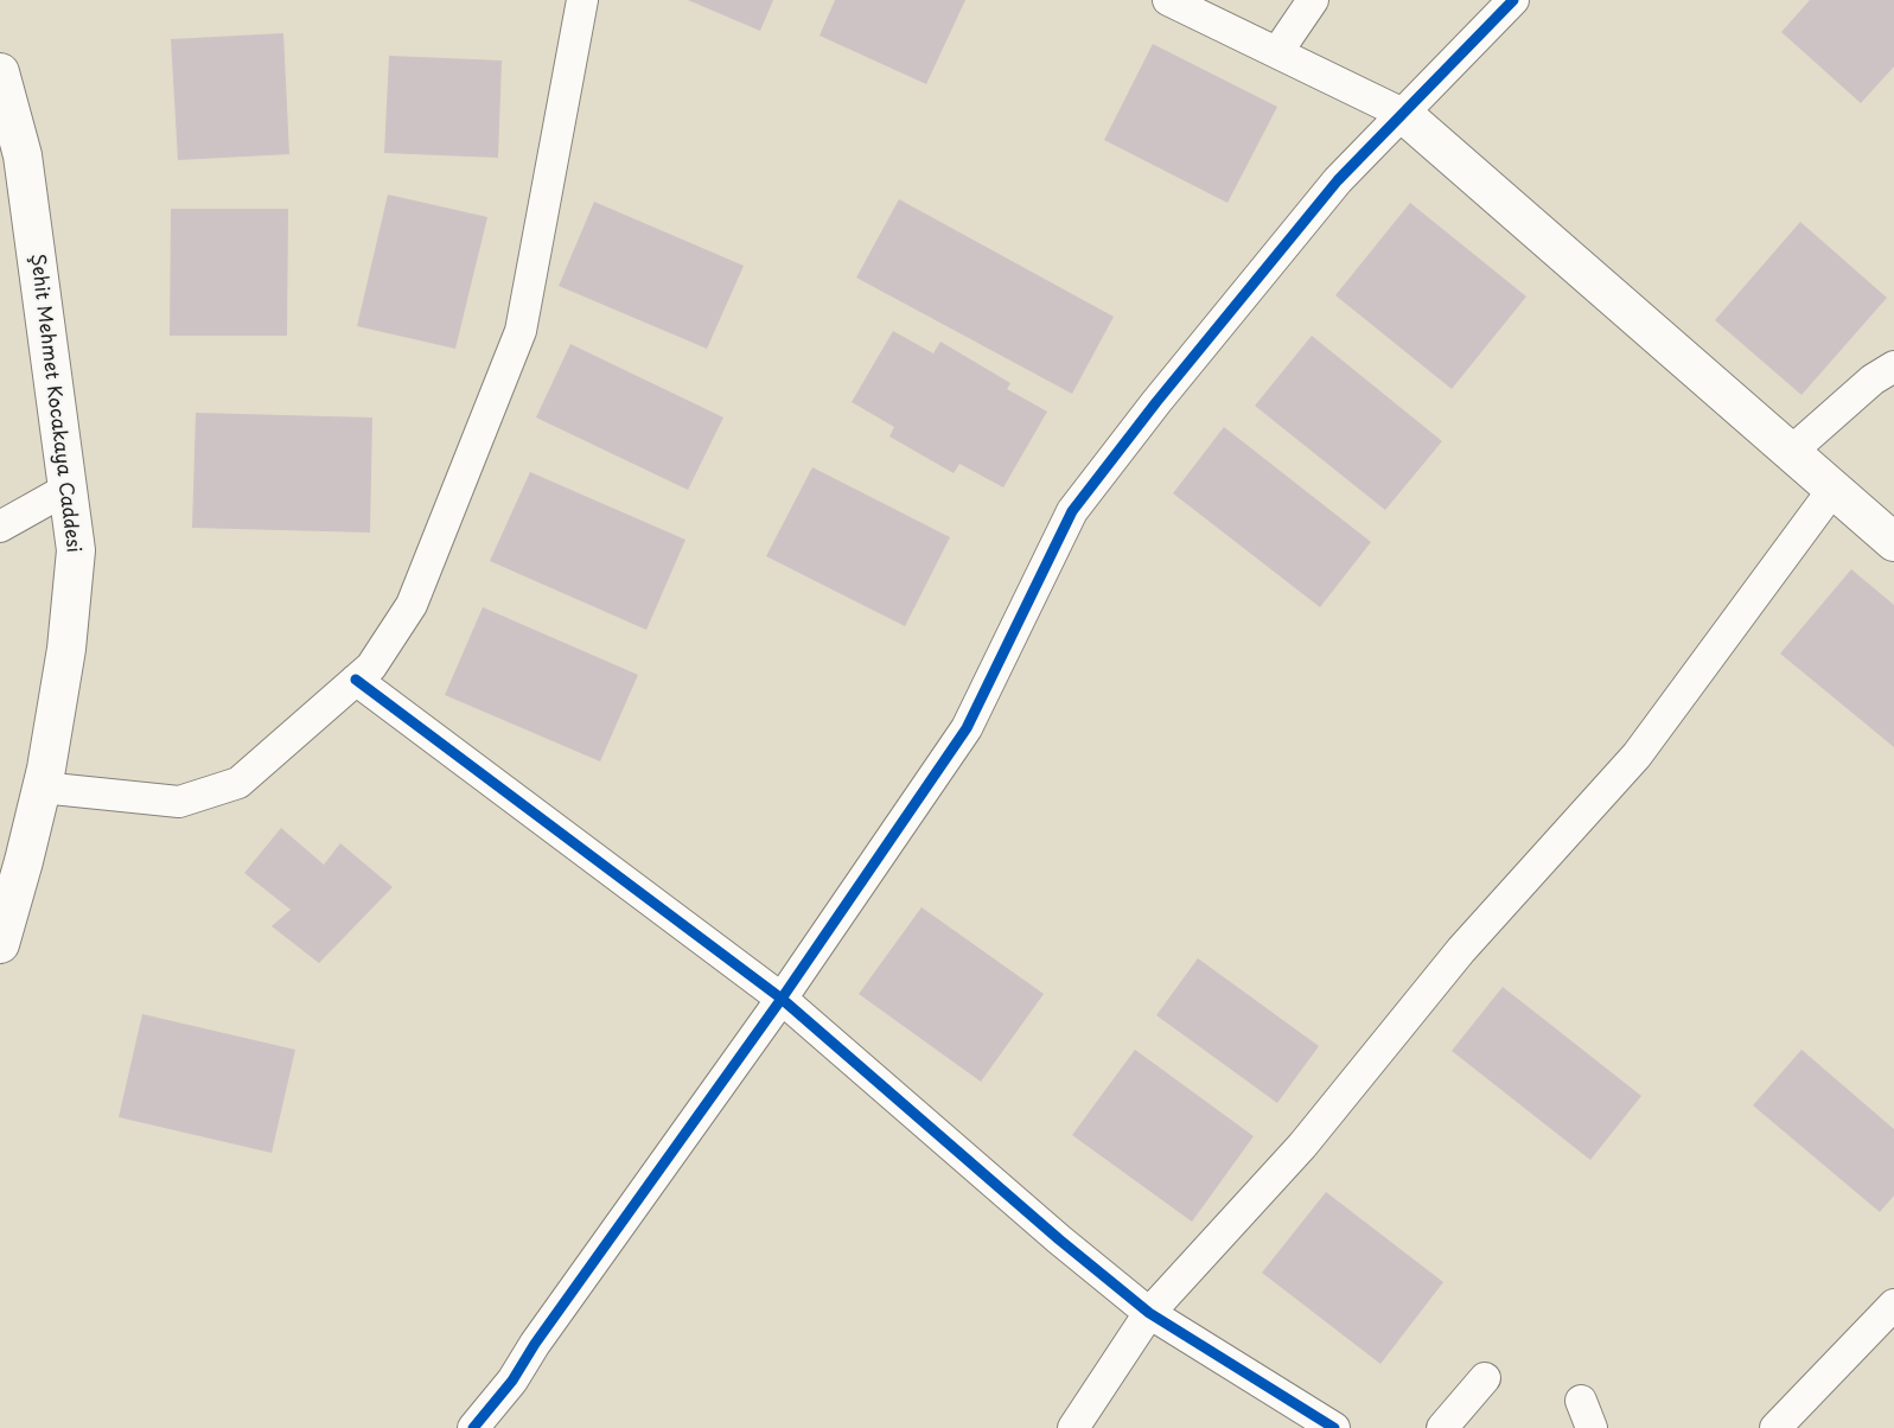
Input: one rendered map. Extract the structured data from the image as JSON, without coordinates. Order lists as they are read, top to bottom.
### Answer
{
  "streets": {
    "street": ["Şehit Mehmet Kocakaya Caddesi"]
  }
}
